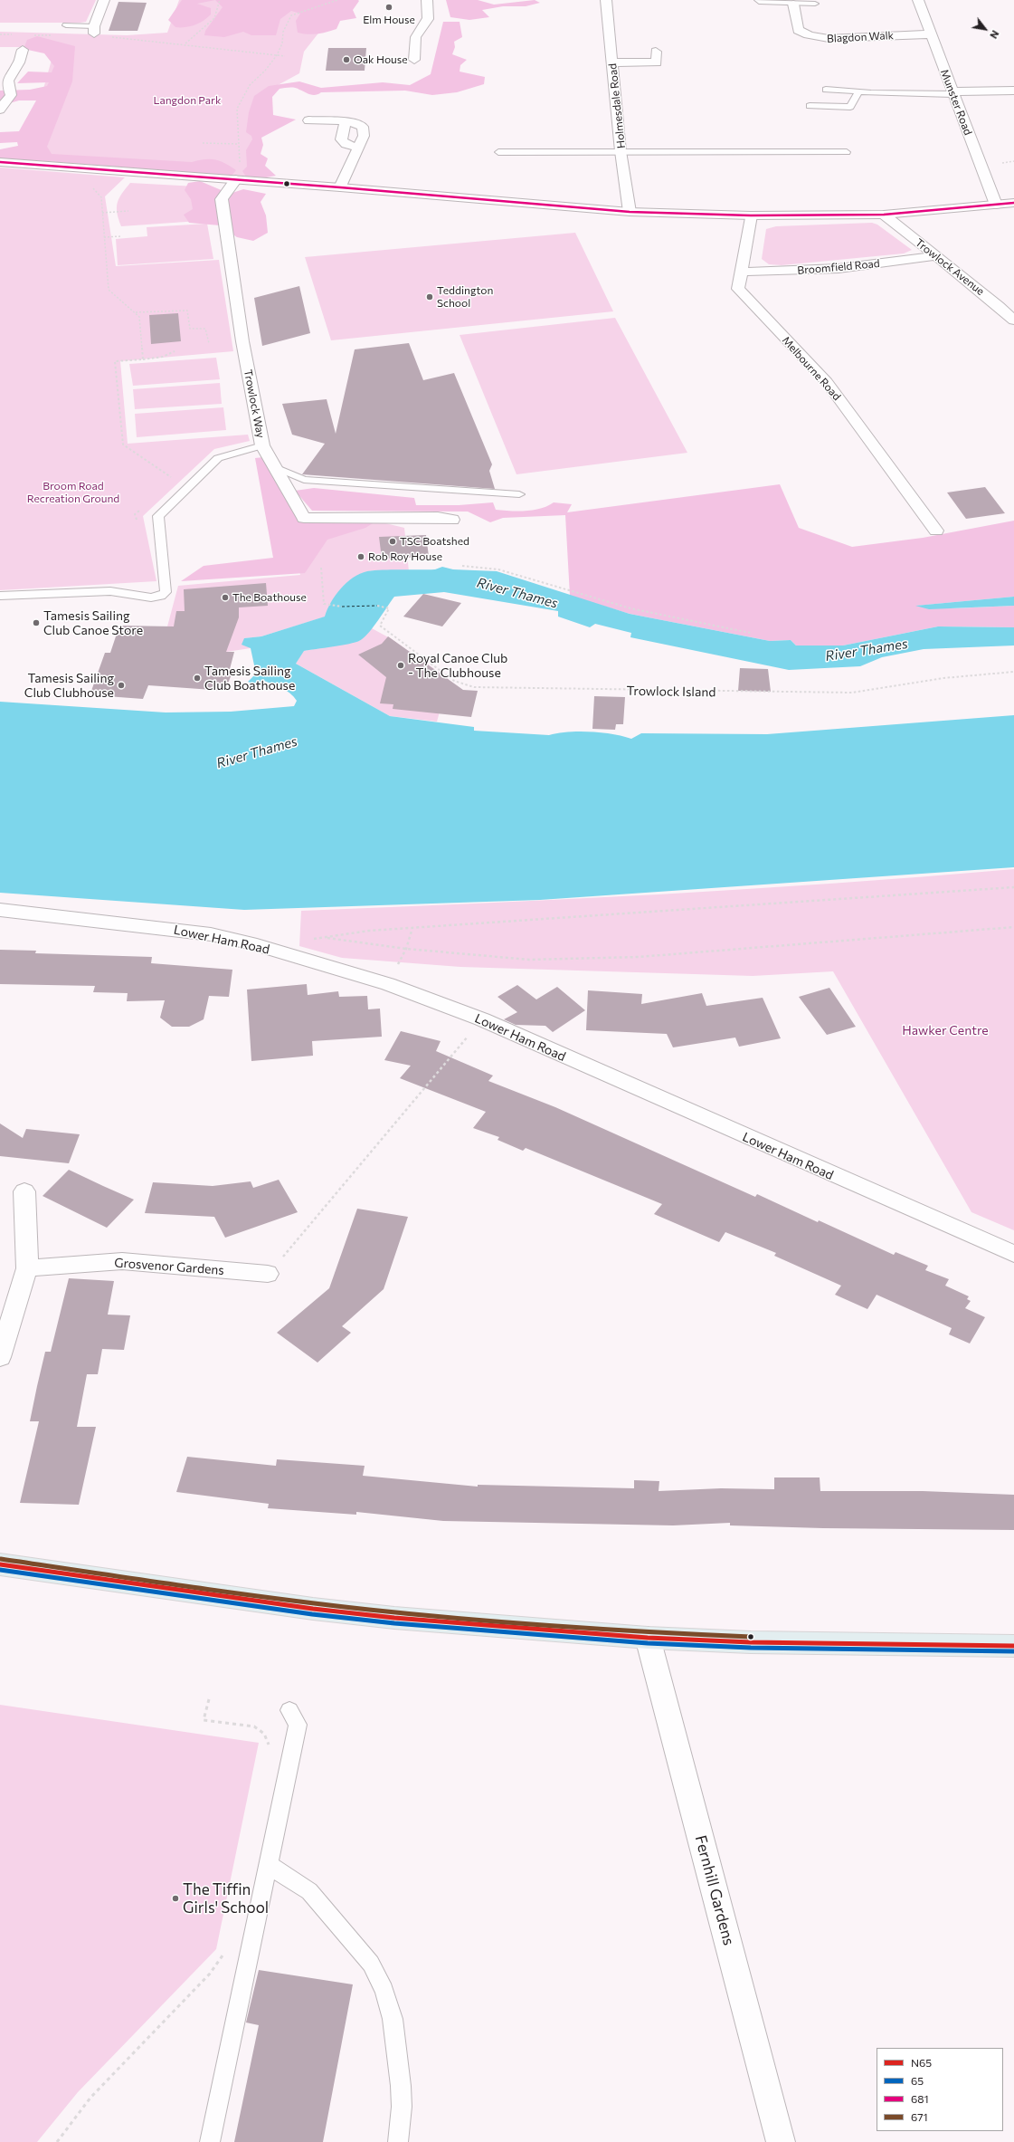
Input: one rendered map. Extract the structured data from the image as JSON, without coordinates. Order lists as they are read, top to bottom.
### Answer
{
  "streets": {
    "street": [
      "Blagdon Walk",
      "Munster Road",
      "Holmesdale Road",
      "Broomfield Road",
      "Trowlock Avenue",
      "Melbourne Road",
      "Trowlock Way",
      "Lower Ham Road",
      "Grosvenor Gardens",
      "Fernhill Gardens"
    ],
    "path": ["Trowlock Island"]
  },
  "crossings": [
    ["Blagdon Walk", "Munster Road"],
    ["Broomfield Road", "Trowlock Avenue"],
    ["Broomfield Road", "Melbourne Road"]
  ],
  "water": ["River Thames"],
  "parks": ["Langdon Park", "Broom Road Recreation Ground", "Hawker Centre"],
  "places": [
    "Elm House",
    "Oak House",
    "Teddington School",
    "TSC Boatshed",
    "Rob Roy House",
    "The Boathouse",
    "Tamesis Sailing Club Canoe Store",
    "Royal Canoe Club - The Clubhouse",
    "Tamesis Sailing Club Boathouse",
    "Tamesis Sailing Club Clubhouse",
    "The Tiffin Girls' School"
  ],
  "lines": [
    "transit line 681",
    "transit line 671",
    "transit line N65",
    "transit line 65"
  ],
  "legend": [
    "N65",
    "65",
    "681",
    "671"
  ],
  "north": "bottom right"
}
